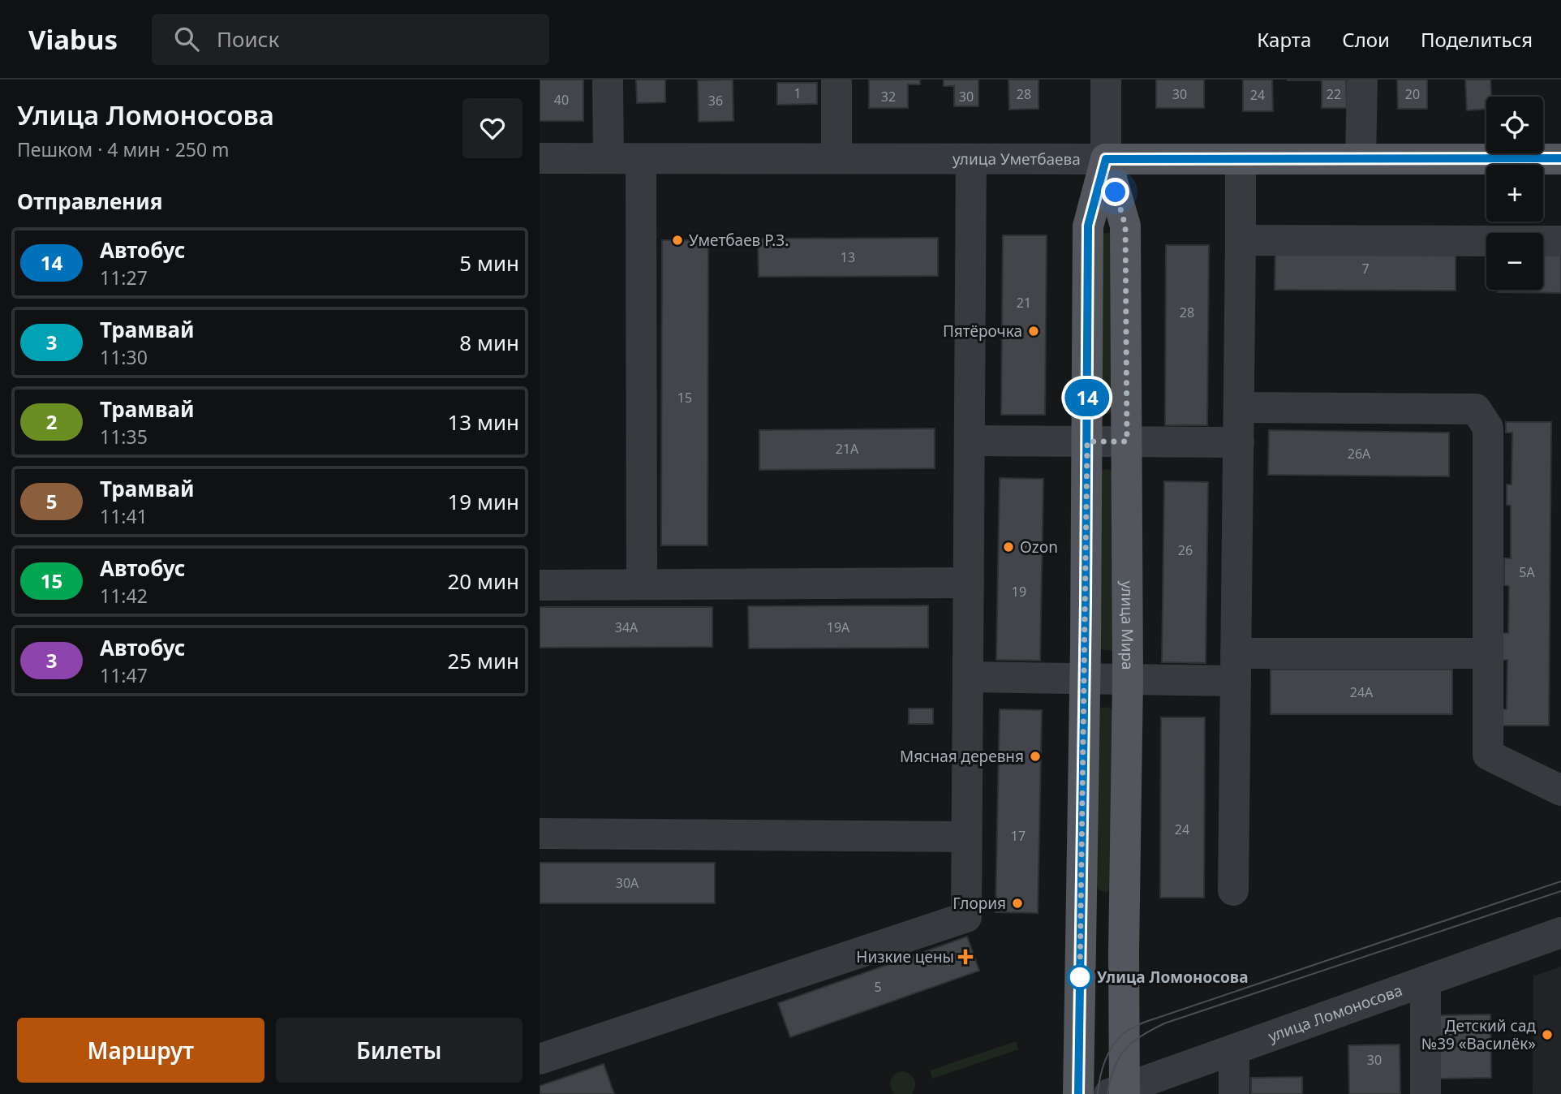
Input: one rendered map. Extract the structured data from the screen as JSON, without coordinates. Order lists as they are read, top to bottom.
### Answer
{
  "streets": {
    "main road": ["улица Уметбаева", "улица Мира"],
    "street": ["улица Ломоносова"]
  },
  "crossings": [
    ["улица Уметбаева", "улица Мира"],
    ["улица Мира", "улица Ломоносова"]
  ],
  "places": {
    "other": [
      "Уметбаев Р.З.",
      "Пятёрочка",
      "Ozon",
      "Мясная деревня",
      "Глория",
      "Улица Ломоносова",
      "Детский сад №39 «Василёк»"
    ],
    "health": ["Низкие цены"]
  },
  "lines": ["bus line 14"],
  "house_numbers": [
    "1",
    "28",
    "30",
    "22",
    "20",
    "24",
    "32",
    "30",
    "40",
    "36",
    "13",
    "7",
    "21",
    "28",
    "15",
    "21А",
    "26А",
    "26",
    "5А",
    "19",
    "34А",
    "19А",
    "24А",
    "24",
    "17",
    "30А",
    "5",
    "30"
  ],
  "page": {
    "header": "Viabus",
    "search": "Поиск",
    "nav": ["Карта", "Слои", "Поделиться"],
    "heading": [
      ["Улица Ломоносова", "Пешком · 4 мин · 250 m"],
      "Отправления"
    ],
    "on_map": "14",
    "map_buttons": ["+", "−"],
    "list": [
      {
        "mark": "14",
        "name": "Автобус",
        "note": "11:27",
        "value": "5 мин"
      },
      {
        "mark": "3",
        "name": "Трамвай",
        "note": "11:30",
        "value": "8 мин"
      },
      {
        "mark": "2",
        "name": "Трамвай",
        "note": "11:35",
        "value": "13 мин"
      },
      {
        "mark": "5",
        "name": "Трамвай",
        "note": "11:41",
        "value": "19 мин"
      },
      {
        "mark": "15",
        "name": "Автобус",
        "note": "11:42",
        "value": "20 мин"
      },
      {
        "mark": "3",
        "name": "Автобус",
        "note": "11:47",
        "value": "25 мин"
      }
    ],
    "buttons": ["Маршрут", "Билеты"]
  }
}
